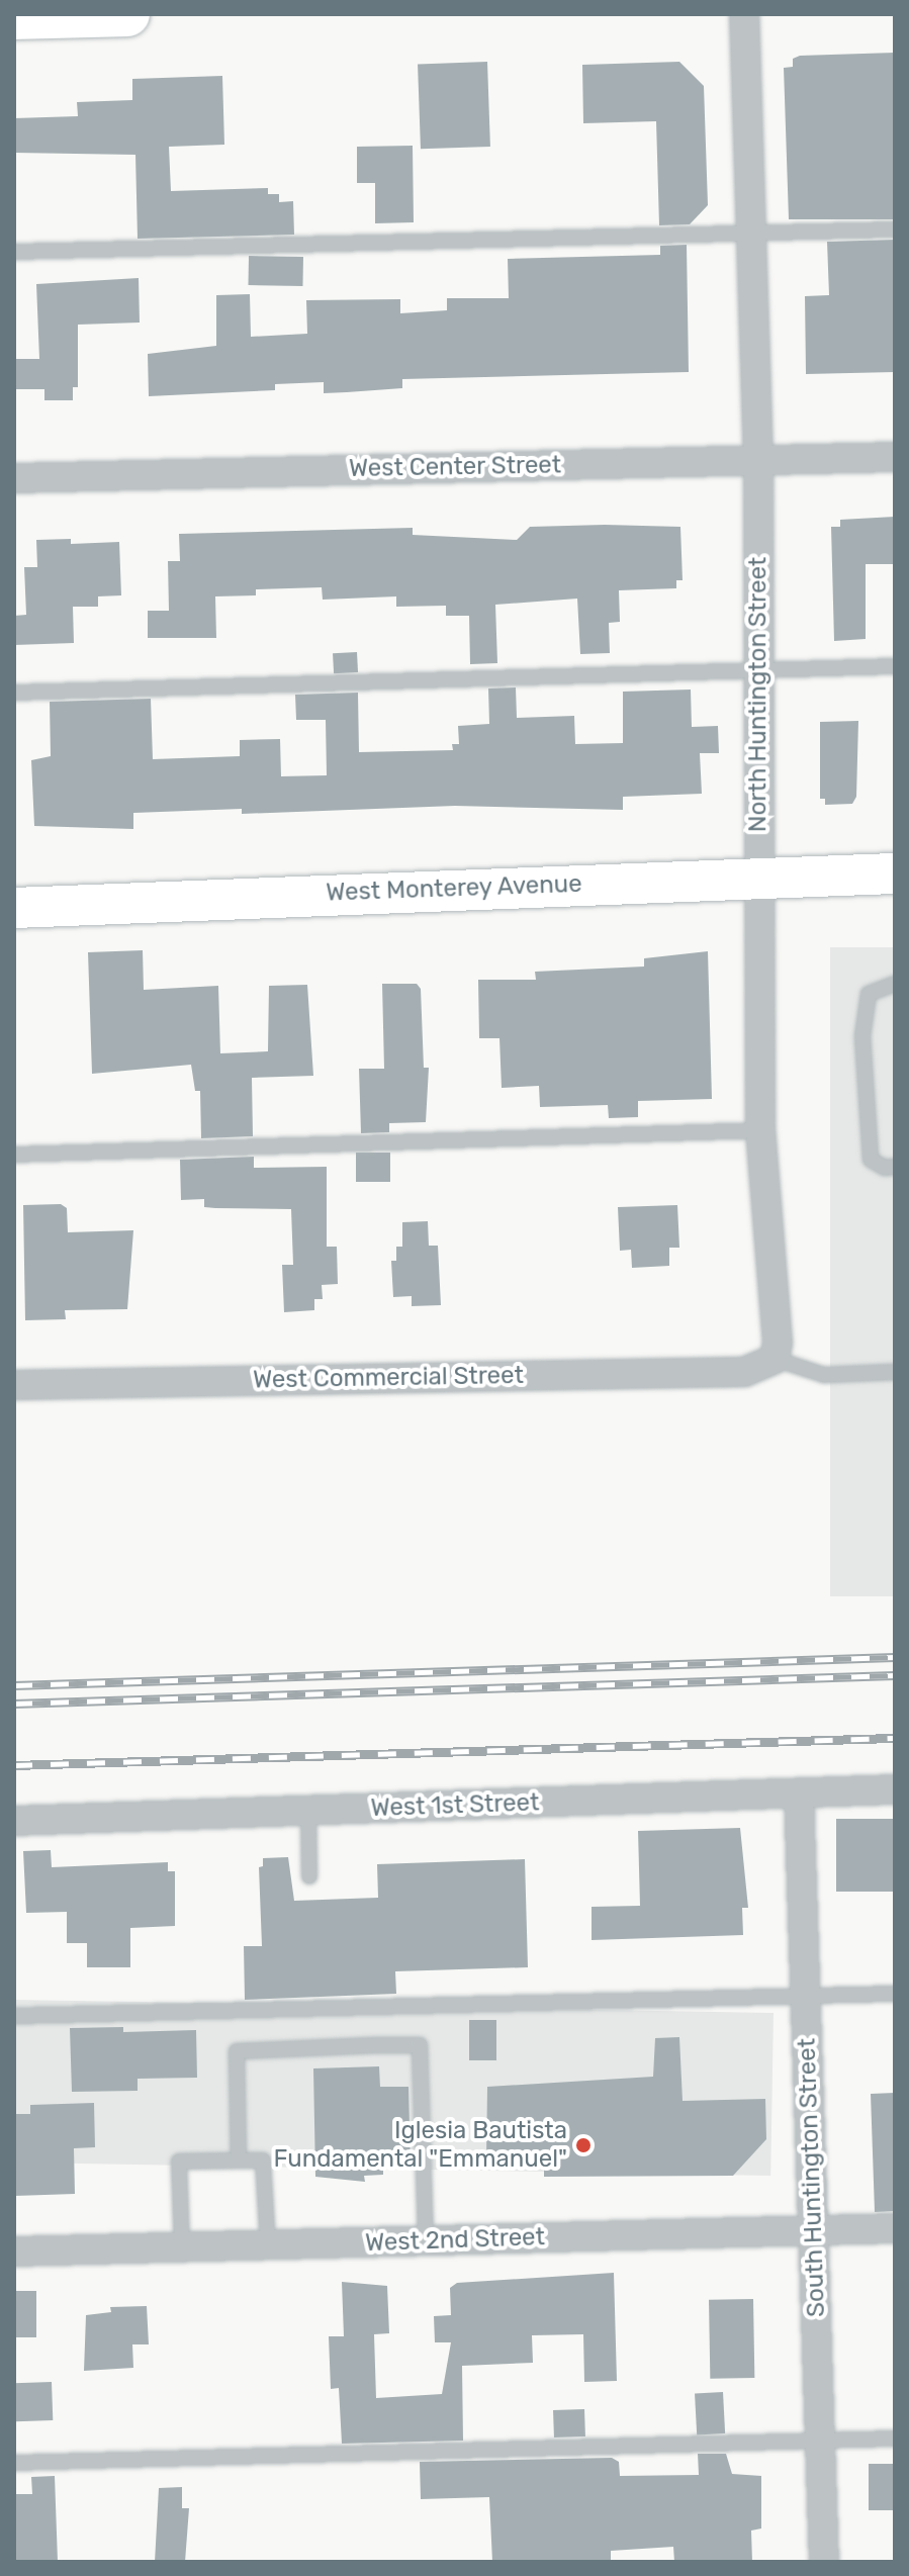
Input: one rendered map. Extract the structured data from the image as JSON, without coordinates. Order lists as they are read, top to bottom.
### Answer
{
  "streets": {
    "street": [
      "West Center Street",
      "North Huntington Street",
      "West Monterey Avenue",
      "West Commercial Street",
      "West 1st Street",
      "South Huntington Street",
      "West 2nd Street"
    ]
  },
  "crossings": [
    ["West Center Street", "North Huntington Street"],
    ["North Huntington Street", "West Monterey Avenue"],
    ["North Huntington Street", "West Commercial Street"],
    ["West 1st Street", "South Huntington Street"],
    ["South Huntington Street", "West 2nd Street"]
  ],
  "places": ["Iglesia Bautista Fundamental \"Emmanuel\""]
}
